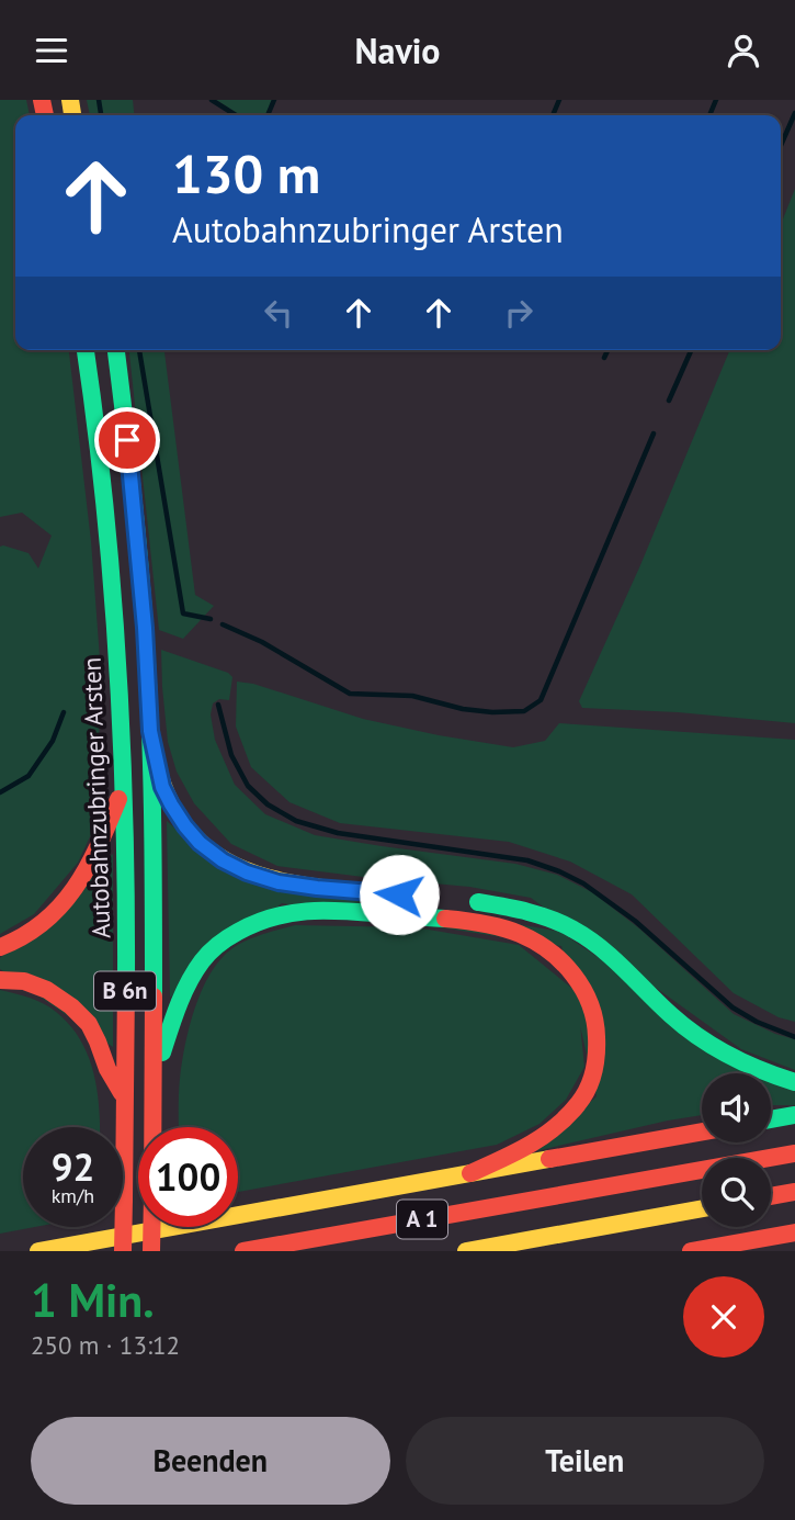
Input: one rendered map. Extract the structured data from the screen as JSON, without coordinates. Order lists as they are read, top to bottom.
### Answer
{
  "streets": {
    "highway": ["Autobahnzubringer Arsten", "B 6n", "A 1"]
  },
  "page": {
    "header": "Navio",
    "turn": ["130 m", "Autobahnzubringer Arsten"],
    "speed": "92 km/h",
    "limit": "100",
    "heading": ["1 Min.", "250 m · 13:12"],
    "buttons": ["Beenden", "Teilen"]
  }
}
